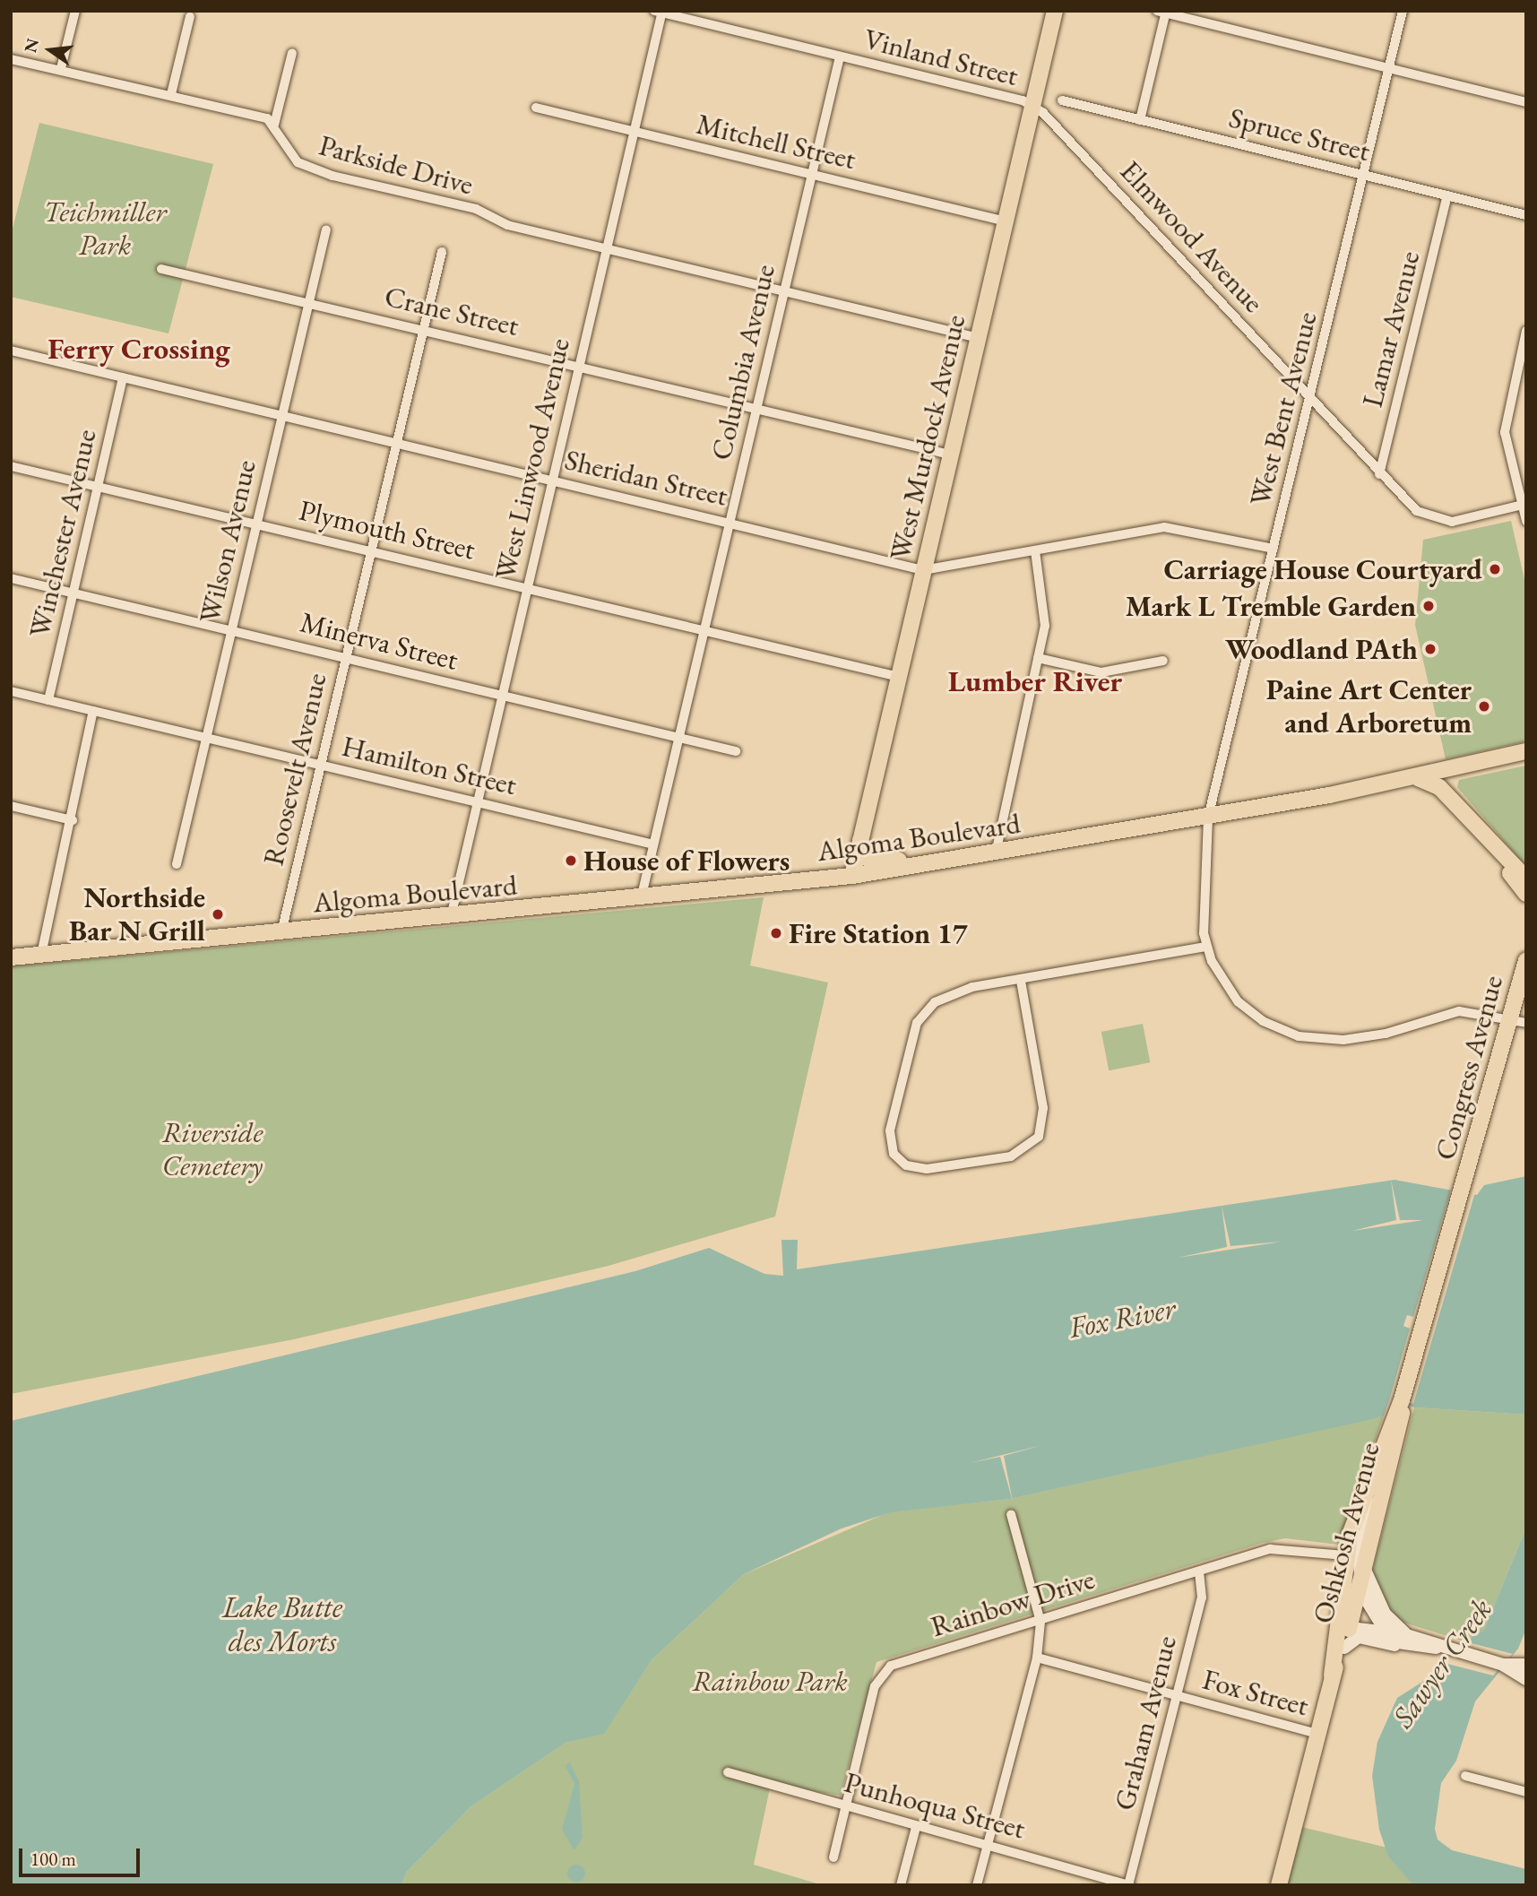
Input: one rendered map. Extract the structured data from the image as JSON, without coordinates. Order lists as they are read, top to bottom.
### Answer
{
  "streets": {
    "main road": [
      "West Murdock Avenue",
      "Algoma Boulevard",
      "Congress Avenue",
      "Oshkosh Avenue"
    ],
    "street": [
      "Vinland Street",
      "Spruce Street",
      "Mitchell Street",
      "Parkside Drive",
      "Elmwood Avenue",
      "Crane Street",
      "Lamar Avenue",
      "Columbia Avenue",
      "West Bent Avenue",
      "West Linwood Avenue",
      "Sheridan Street",
      "Plymouth Street",
      "Winchester Avenue",
      "Wilson Avenue",
      "Minerva Street",
      "Hamilton Street",
      "Roosevelt Avenue",
      "Rainbow Drive",
      "Fox Street",
      "Graham Avenue",
      "Punhoqua Street"
    ]
  },
  "crossings": [
    ["Vinland Street", "Elmwood Avenue"],
    ["Vinland Street", "Columbia Avenue"],
    ["Vinland Street", "West Murdock Avenue"],
    ["Vinland Street", "West Linwood Avenue"],
    ["Spruce Street", "Lamar Avenue"],
    ["Spruce Street", "West Bent Avenue"],
    ["Mitchell Street", "Columbia Avenue"],
    ["Mitchell Street", "West Murdock Avenue"],
    ["Mitchell Street", "West Linwood Avenue"],
    ["Parkside Drive", "Columbia Avenue"],
    ["Parkside Drive", "West Murdock Avenue"],
    ["Parkside Drive", "West Linwood Avenue"],
    ["Elmwood Avenue", "Lamar Avenue"],
    ["Elmwood Avenue", "West Bent Avenue"],
    ["Elmwood Avenue", "West Murdock Avenue"],
    ["Crane Street", "Columbia Avenue"],
    ["Crane Street", "West Murdock Avenue"],
    ["Crane Street", "West Linwood Avenue"],
    ["Crane Street", "Wilson Avenue"],
    ["Crane Street", "Roosevelt Avenue"],
    ["Columbia Avenue", "Sheridan Street"],
    ["Columbia Avenue", "Plymouth Street"],
    ["Columbia Avenue", "Minerva Street"],
    ["Columbia Avenue", "Hamilton Street"],
    ["Columbia Avenue", "Algoma Boulevard"],
    ["West Bent Avenue", "Sheridan Street"],
    ["West Bent Avenue", "Algoma Boulevard"],
    ["West Murdock Avenue", "Sheridan Street"],
    ["West Murdock Avenue", "Plymouth Street"],
    ["West Murdock Avenue", "Algoma Boulevard"],
    ["West Linwood Avenue", "Sheridan Street"],
    ["West Linwood Avenue", "Plymouth Street"],
    ["West Linwood Avenue", "Minerva Street"],
    ["West Linwood Avenue", "Hamilton Street"],
    ["West Linwood Avenue", "Algoma Boulevard"],
    ["Sheridan Street", "Winchester Avenue"],
    ["Sheridan Street", "Wilson Avenue"],
    ["Sheridan Street", "Roosevelt Avenue"],
    ["Plymouth Street", "Winchester Avenue"],
    ["Plymouth Street", "Wilson Avenue"],
    ["Plymouth Street", "Roosevelt Avenue"],
    ["Winchester Avenue", "Minerva Street"],
    ["Winchester Avenue", "Hamilton Street"],
    ["Wilson Avenue", "Minerva Street"],
    ["Wilson Avenue", "Hamilton Street"],
    ["Minerva Street", "Roosevelt Avenue"],
    ["Hamilton Street", "Roosevelt Avenue"],
    ["Roosevelt Avenue", "Algoma Boulevard"],
    ["Congress Avenue", "Oshkosh Avenue"],
    ["Oshkosh Avenue", "Rainbow Drive"],
    ["Oshkosh Avenue", "Fox Street"],
    ["Rainbow Drive", "Graham Avenue"],
    ["Rainbow Drive", "Punhoqua Street"],
    ["Fox Street", "Graham Avenue"],
    ["Graham Avenue", "Punhoqua Street"]
  ],
  "districts": ["Ferry Crossing", "Lumber River"],
  "water": ["Fox River", "Lake Butte des Morts", "Sawyer Creek"],
  "parks": ["Teichmiller Park", "Riverside Cemetery", "Rainbow Park"],
  "places": [
    "Carriage House Courtyard",
    "Mark L Tremble Garden",
    "Woodland PAth",
    "Paine Art Center and Arboretum",
    "House of Flowers",
    "Northside Bar N Grill",
    "Fire Station 17"
  ],
  "scale_bar": "100 m",
  "north": "left"
}
